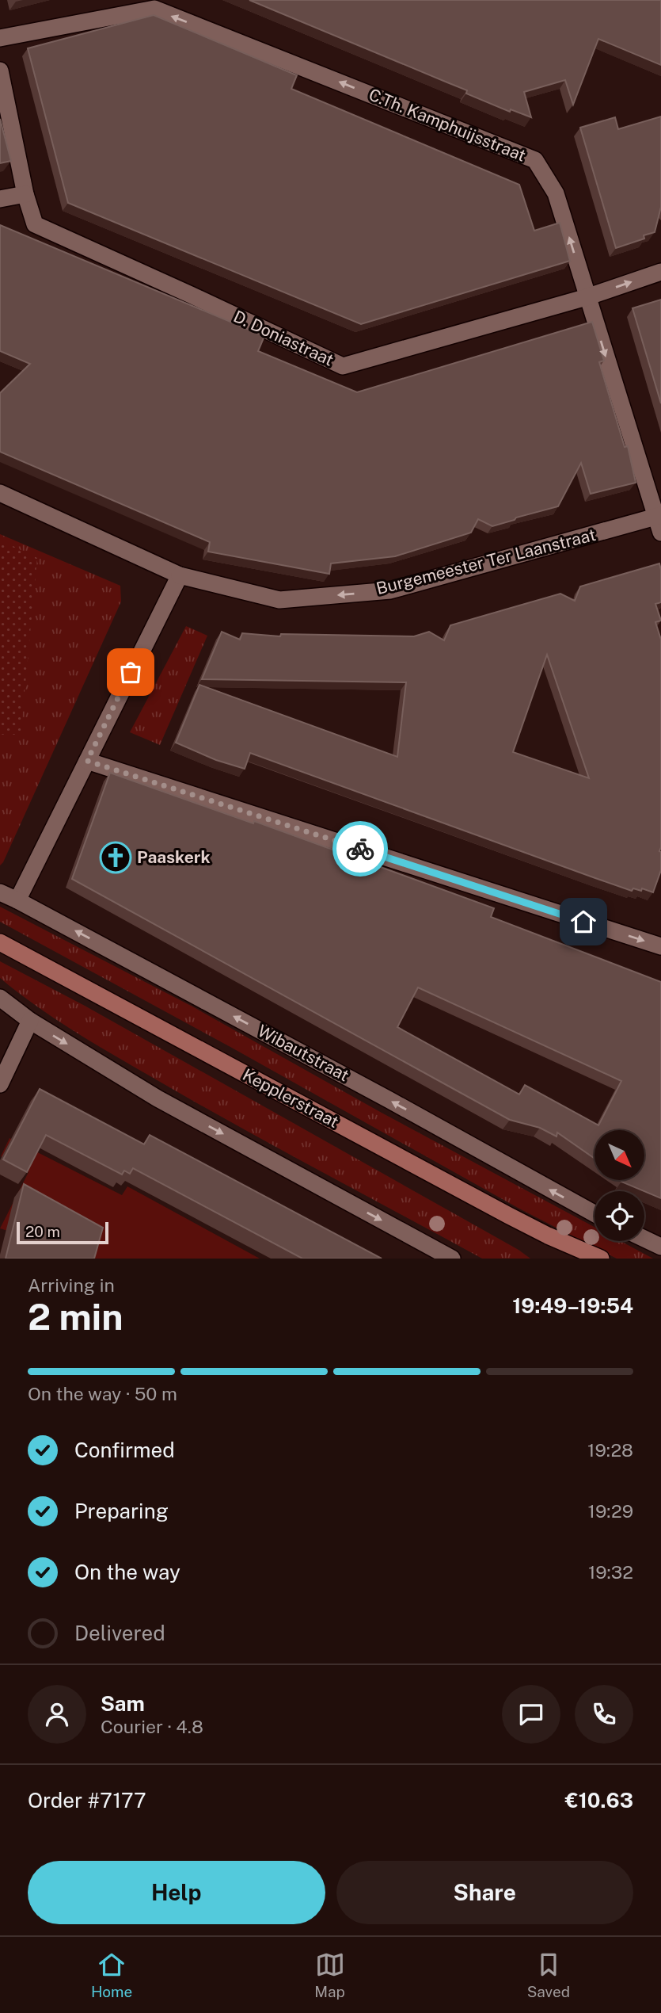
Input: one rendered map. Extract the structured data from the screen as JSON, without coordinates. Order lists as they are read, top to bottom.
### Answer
{
  "streets": {
    "main road": ["Kepplerstraat"],
    "street": [
      "C.Th. Kamphuijsstraat",
      "D. Doniastraat",
      "Burgemeester Ter Laanstraat",
      "Wibautstraat"
    ]
  },
  "crossings": [
    ["C.Th. Kamphuijsstraat", "D. Doniastraat"],
    ["C.Th. Kamphuijsstraat", "Burgemeester Ter Laanstraat"]
  ],
  "one_way": ["Burgemeester Ter Laanstraat"],
  "places": {
    "church": ["Paaskerk"]
  },
  "scale_bar": "20 m",
  "north": "bottom right",
  "page": {
    "scale": "20 m",
    "heading": ["2 min", "Arriving in", "19:49–19:54"],
    "panel": [
      "Sam",
      "Courier · 4.8",
      "Order #7177",
      "€10.63"
    ],
    "bar": "On the way · 50 m",
    "list": [
      ["Confirmed", "19:28"],
      ["Preparing", "19:29"],
      ["On the way", "19:32"],
      "Delivered"
    ],
    "buttons": ["Help", "Share"],
    "tabs": ["Home", "Map", "Saved"]
  }
}
